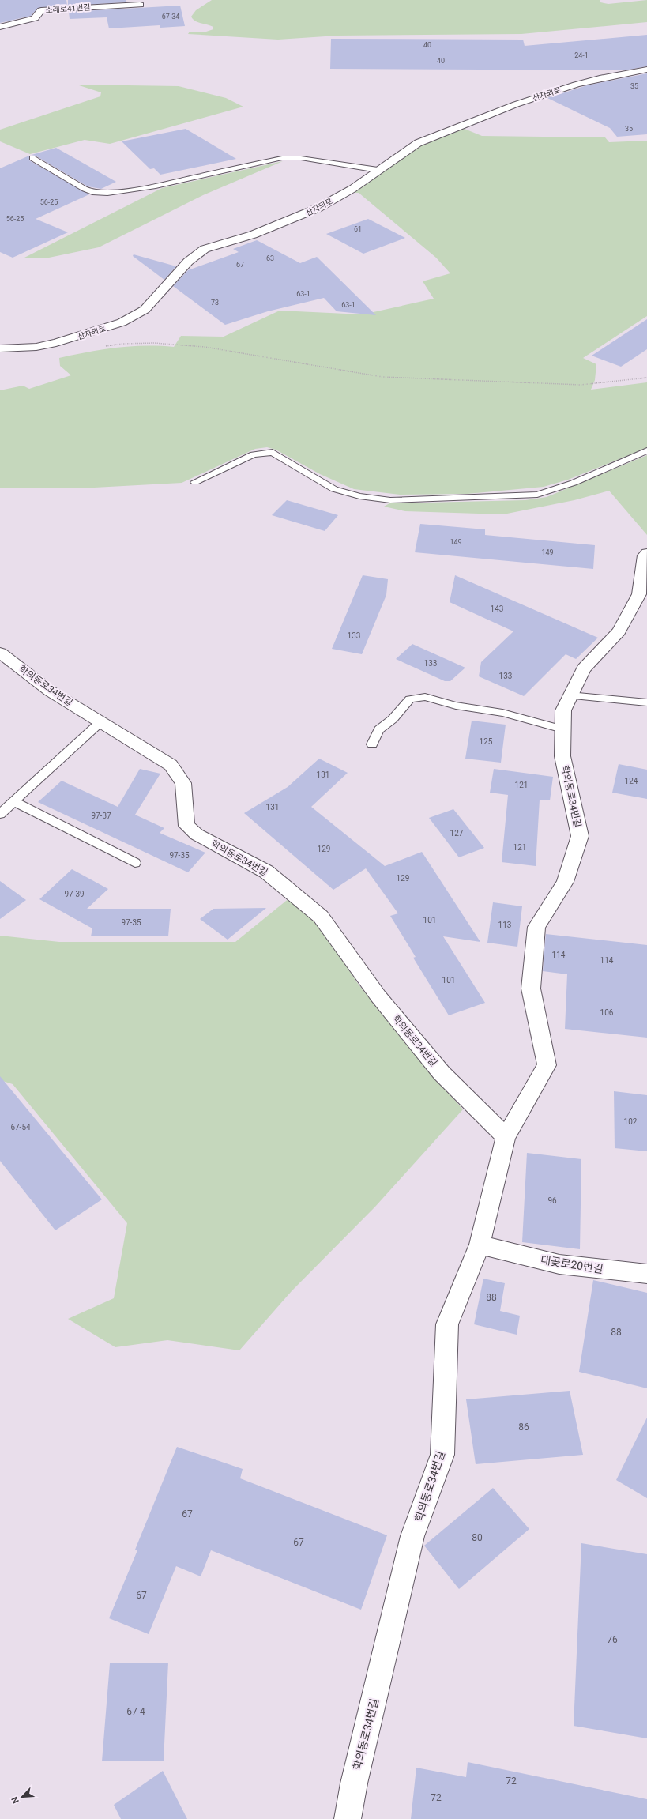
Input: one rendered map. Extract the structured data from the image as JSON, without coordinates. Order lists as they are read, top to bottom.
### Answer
{
  "streets": {
    "street": [
      "소래로41번길",
      "산자뫼로",
      "학의동로34번길",
      "대곶로20번길"
    ]
  },
  "crossings": [
    ["학의동로34번길", "대곶로20번길"]
  ],
  "house_numbers": [
    "67-34",
    "40",
    "24-1",
    "40",
    "35",
    "35",
    "56-25",
    "56-25",
    "61",
    "63",
    "67",
    "63-1",
    "73",
    "63-1",
    "149",
    "149",
    "143",
    "133",
    "133",
    "133",
    "125",
    "131",
    "124",
    "121",
    "131",
    "97-37",
    "127",
    "121",
    "129",
    "97-35",
    "129",
    "97-39",
    "101",
    "97-35",
    "113",
    "114",
    "114",
    "101",
    "106",
    "102",
    "67-54",
    "96",
    "88",
    "88",
    "86",
    "67",
    "80",
    "67",
    "67",
    "76",
    "67-4",
    "72",
    "72"
  ],
  "north": "bottom left"
}
